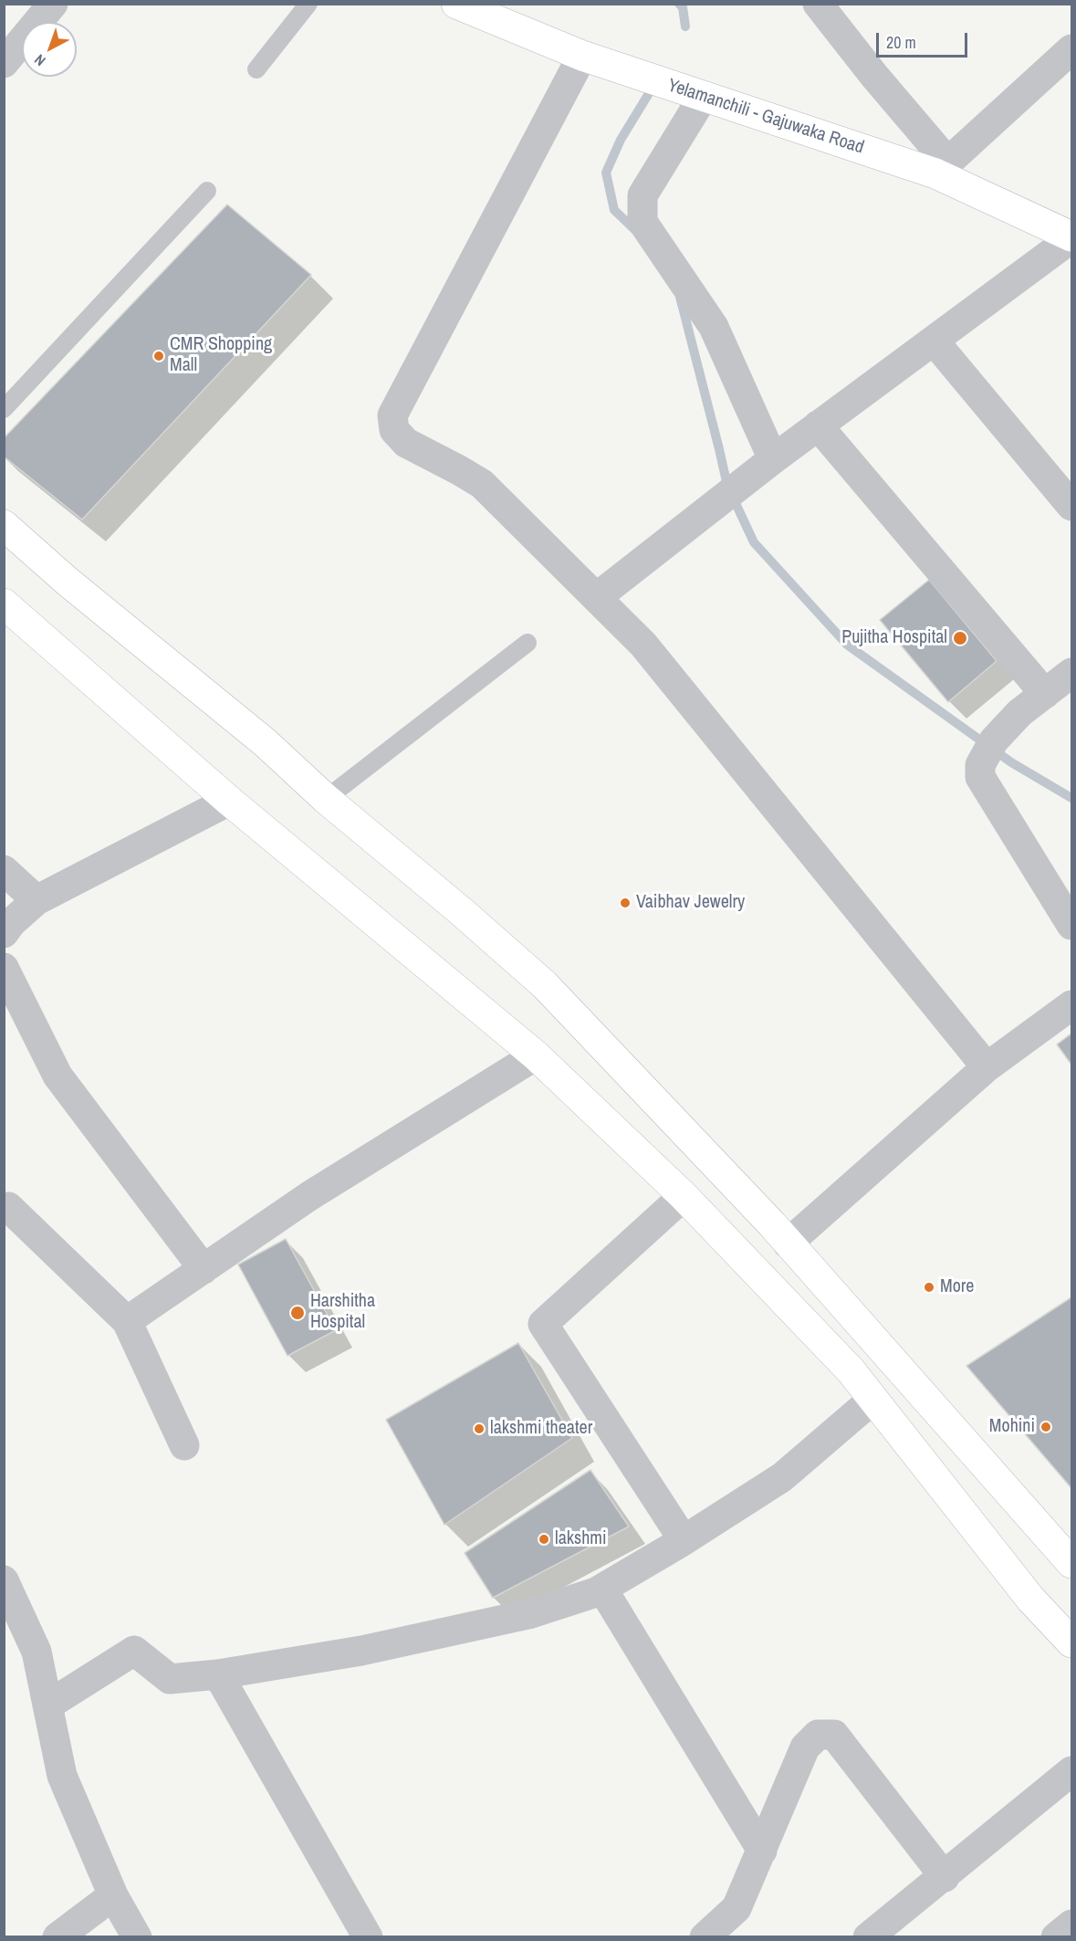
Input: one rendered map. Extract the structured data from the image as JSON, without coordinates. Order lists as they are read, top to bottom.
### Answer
{
  "streets": {
    "main road": ["Yelamanchili - Gajuwaka Road"]
  },
  "places": [
    "CMR Shopping Mall",
    "Pujitha Hospital",
    "Vaibhav Jewelry",
    "More",
    "Harshitha Hospital",
    "Mohini",
    "lakshmi theater",
    "lakshmi"
  ],
  "scale_bar": "20 m",
  "north": "bottom left"
}
